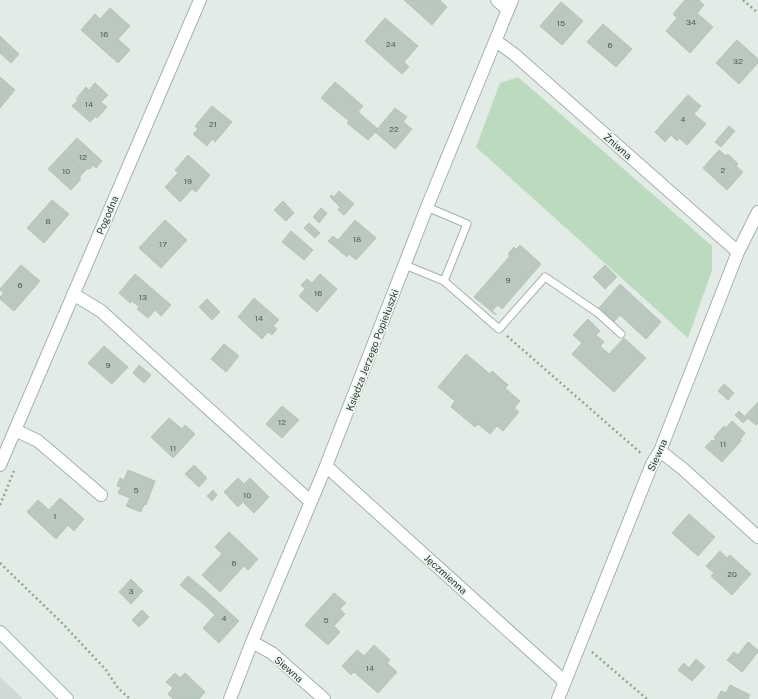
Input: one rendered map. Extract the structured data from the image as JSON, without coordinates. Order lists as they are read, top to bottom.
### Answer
{
  "streets": {
    "street": [
      "Żniwna",
      "Pogodna",
      "Księdza Jerzego Popiełuszki",
      "Siewna",
      "Jęczmienna"
    ]
  },
  "crossings": [
    ["Żniwna", "Księdza Jerzego Popiełuszki"],
    ["Żniwna", "Siewna"],
    ["Księdza Jerzego Popiełuszki", "Siewna"],
    ["Księdza Jerzego Popiełuszki", "Jęczmienna"],
    ["Siewna", "Jęczmienna"]
  ],
  "house_numbers": [
    "34",
    "15",
    "16",
    "24",
    "6",
    "32",
    "14",
    "4",
    "21",
    "22",
    "12",
    "2",
    "10",
    "19",
    "8",
    "18",
    "17",
    "9",
    "6",
    "16",
    "13",
    "14",
    "9",
    "12",
    "11",
    "11",
    "5",
    "10",
    "1",
    "6",
    "20",
    "3",
    "4",
    "5",
    "14"
  ]
}
